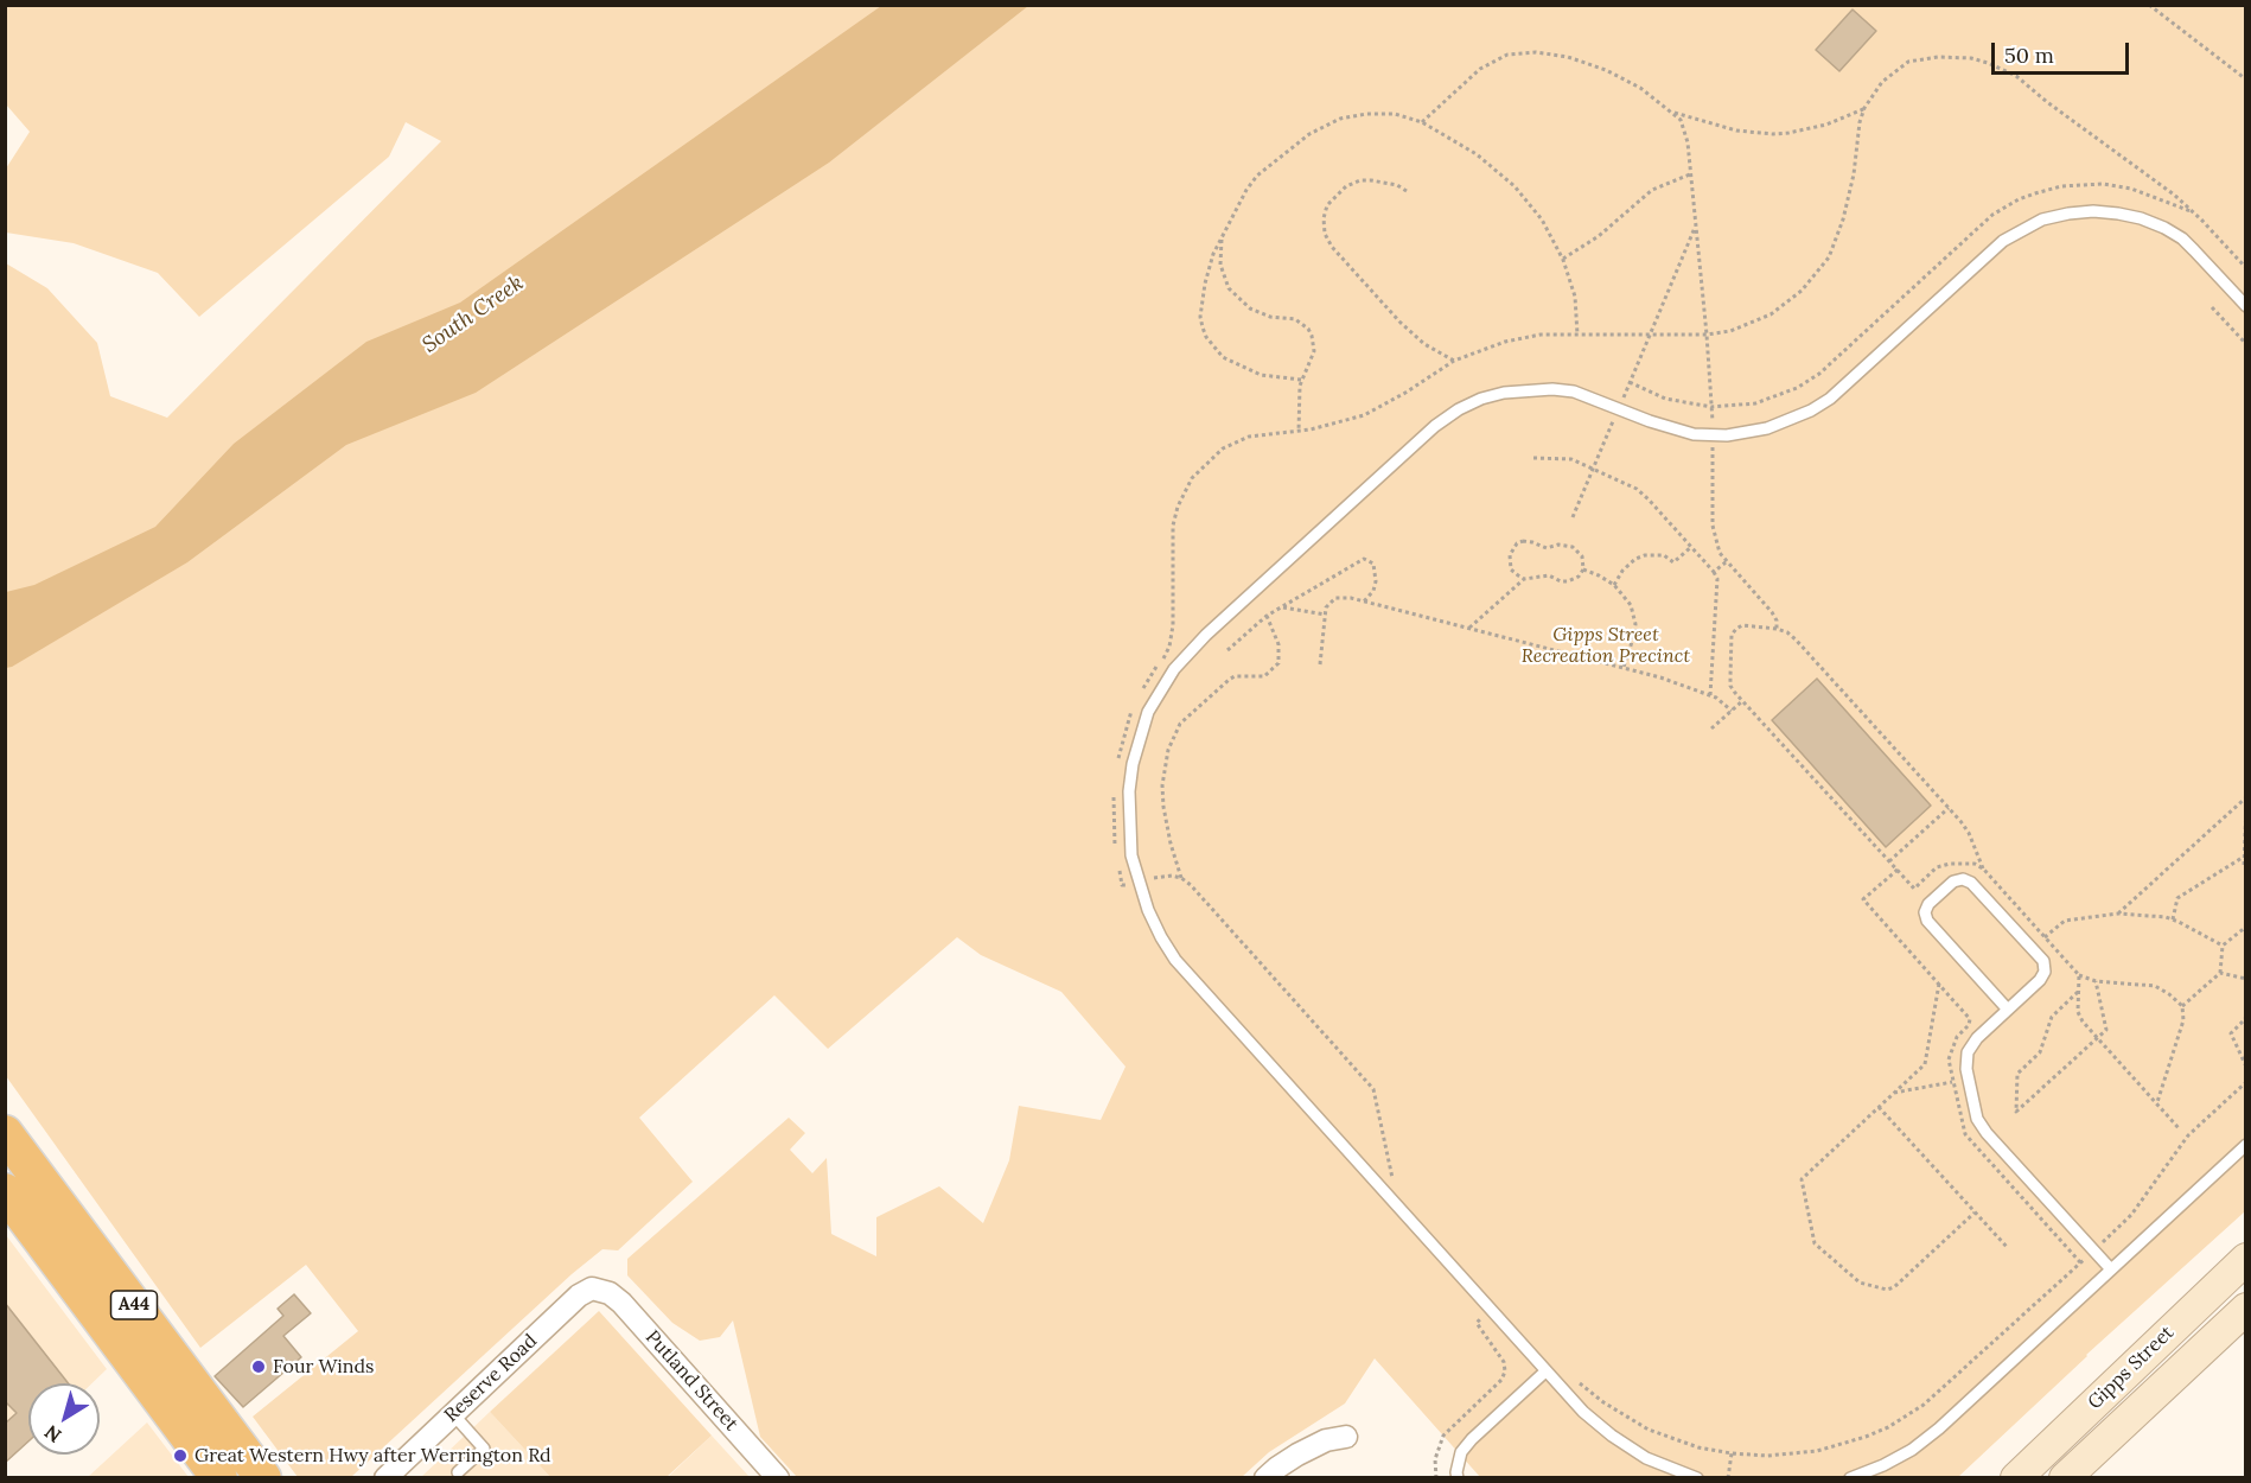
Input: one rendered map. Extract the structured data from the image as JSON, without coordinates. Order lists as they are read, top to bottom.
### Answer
{
  "streets": {
    "highway": ["A44"],
    "main road": ["Gipps Street"],
    "street": ["Reserve Road", "Putland Street"]
  },
  "crossings": [
    ["Reserve Road", "Putland Street"]
  ],
  "water": ["South Creek"],
  "parks": ["Gipps Street Recreation Precinct"],
  "places": ["Four Winds", "Great Western Hwy after Werrington Rd"],
  "scale_bar": "50 m",
  "north": "bottom left"
}
